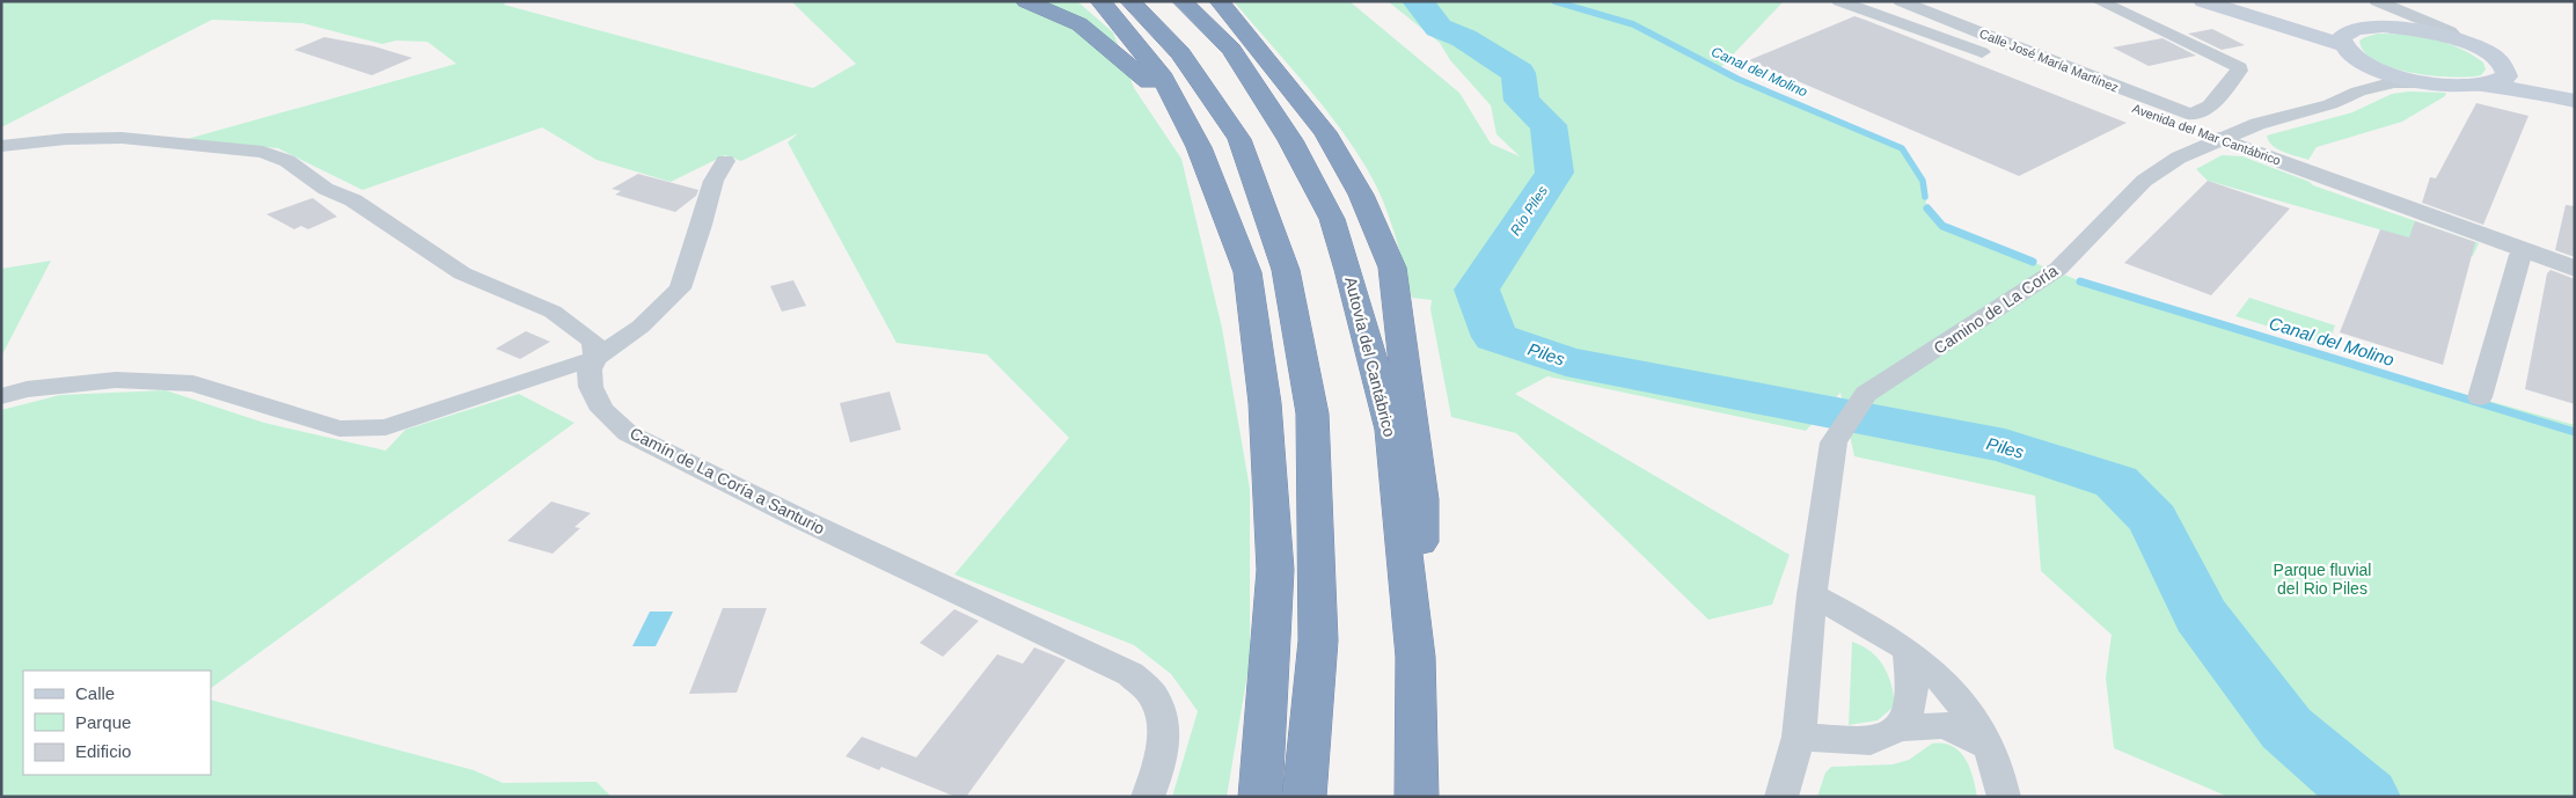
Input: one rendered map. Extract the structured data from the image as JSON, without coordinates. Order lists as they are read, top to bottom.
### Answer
{
  "streets": {
    "highway": ["Autovía del Cantábrico"],
    "street": [
      "Calle José María Martínez",
      "Avenida del Mar Cantábrico",
      "Camino de La Coría",
      "Camín de La Coría a Santurio"
    ]
  },
  "crossings": [
    ["Avenida del Mar Cantábrico", "Camino de La Coría"]
  ],
  "water": ["Canal del Molino", "Río Piles", "Piles"],
  "parks": ["Parque fluvial del Rio Piles"],
  "legend": ["Calle", "Parque", "Edificio"]
}
